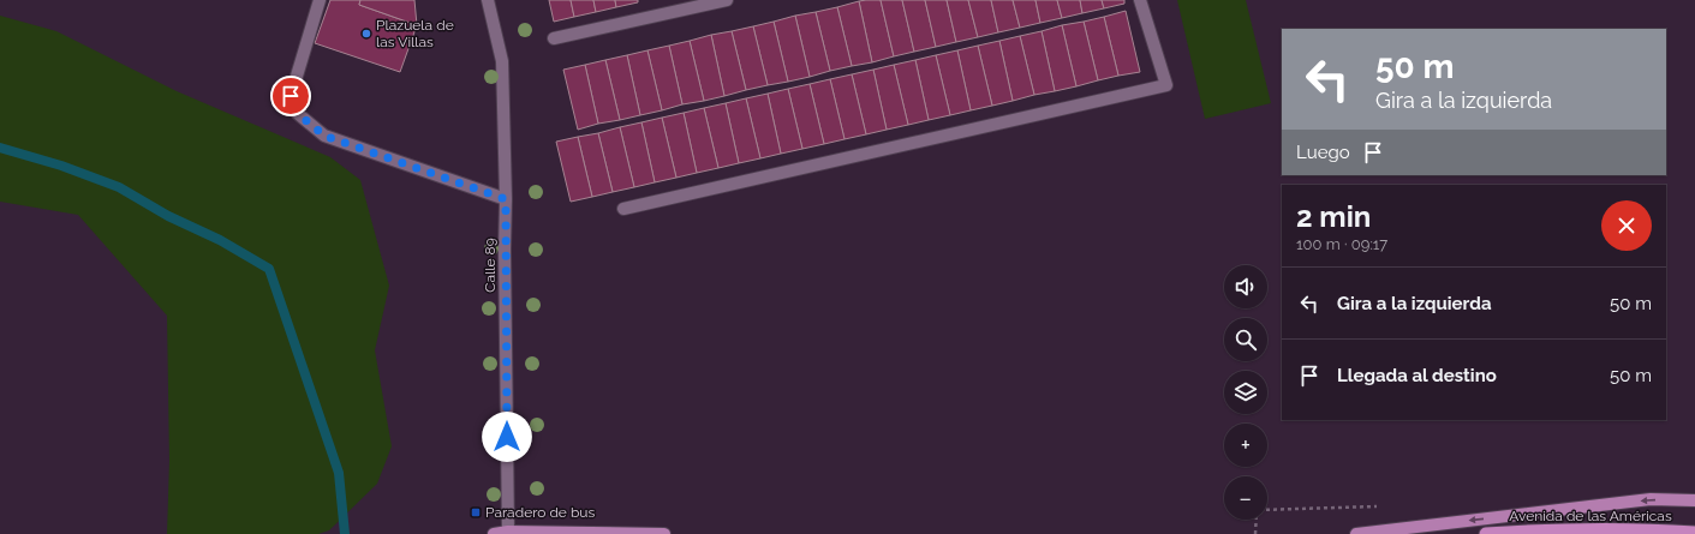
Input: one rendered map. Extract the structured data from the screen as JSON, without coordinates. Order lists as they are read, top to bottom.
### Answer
{
  "streets": {
    "highway": ["Avenida de las Américas"],
    "street": ["Calle 89"]
  },
  "places": {
    "other": ["Plazuela de las Villas"],
    "transit": ["Paradero de bus"]
  },
  "page": {
    "turn": ["50 m", "Gira a la izquierda"],
    "then": "Luego",
    "heading": ["2 min", "100 m · 09:17"],
    "map_buttons": ["+", "−"],
    "list": [
      {
        "name": "Gira a la izquierda",
        "value": "50 m"
      },
      {
        "name": "Llegada al destino",
        "value": "50 m"
      }
    ]
  }
}
